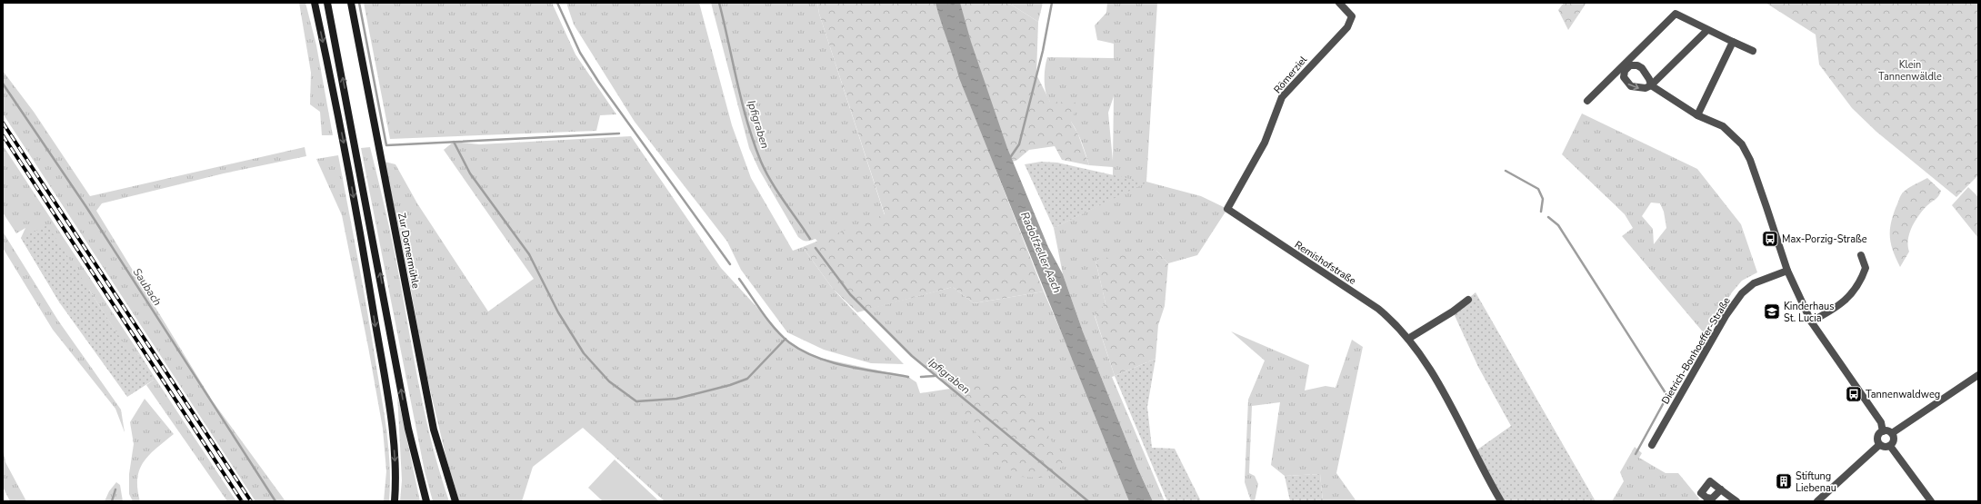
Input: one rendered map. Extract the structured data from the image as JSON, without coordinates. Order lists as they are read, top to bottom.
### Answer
{
  "streets": {
    "main road": ["Zur Dornermühle"],
    "street": ["Römerziel", "Remishofstraße", "Dietrich-Bonhoeffer-Straße"]
  },
  "crossings": [
    ["Römerziel", "Remishofstraße"]
  ],
  "water": ["Ipfigraben", "Radolfzeller Aach", "Saubach"],
  "parks": ["Klein Tannenwäldle"],
  "places": {
    "bus stop": ["Max-Porzig-Straße", "Tannenwaldweg"],
    "school or university": ["Kinderhaus St. Lucia"],
    "building": ["Stiftung Liebenau"]
  }
}
